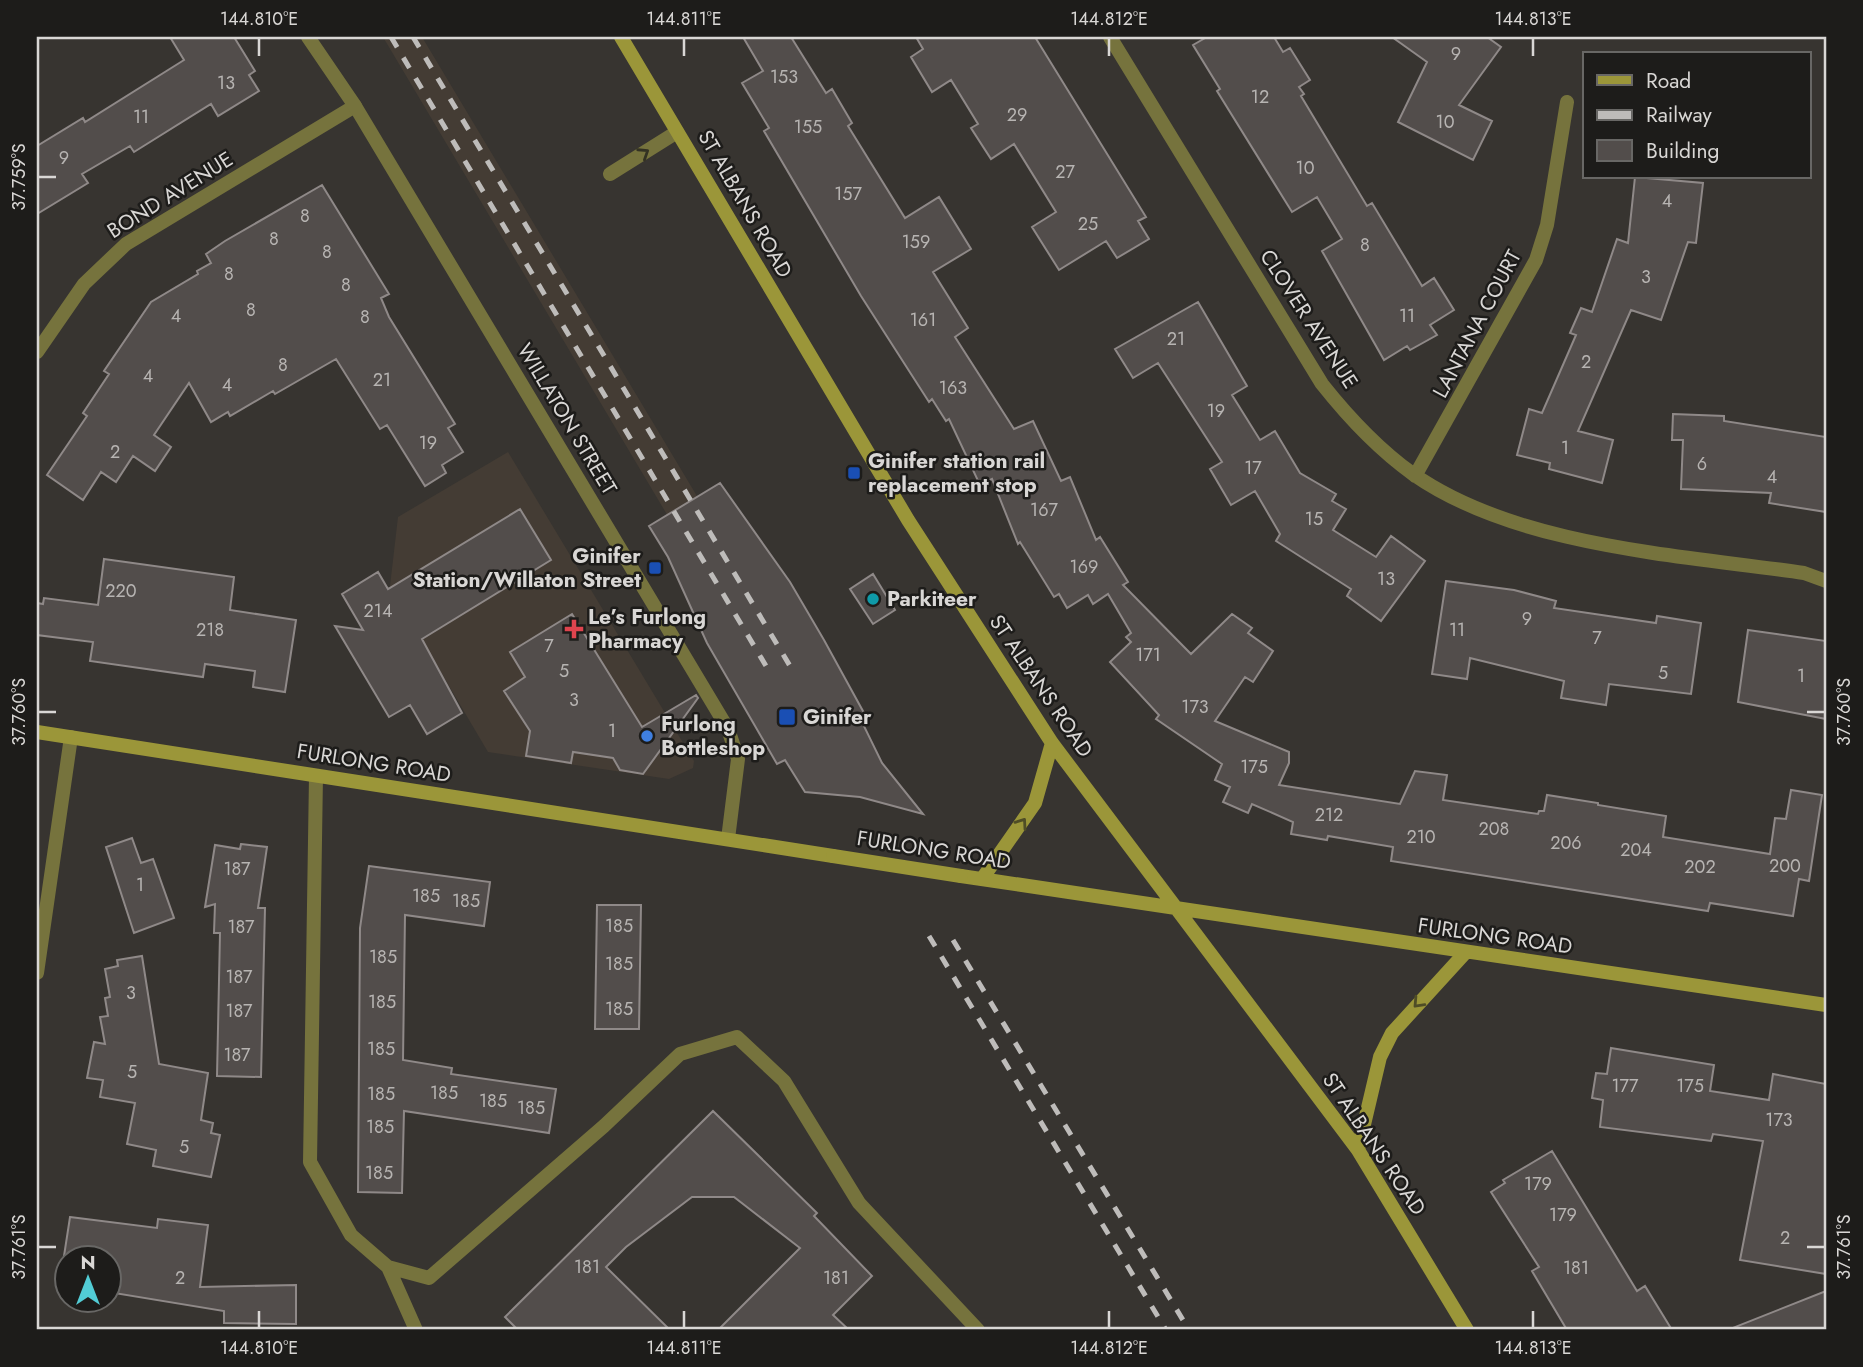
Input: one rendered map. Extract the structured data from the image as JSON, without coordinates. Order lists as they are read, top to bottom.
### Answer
{
  "streets": {
    "main road": ["ST ALBANS ROAD", "FURLONG ROAD"],
    "street": [
      "BOND AVENUE",
      "CLOVER AVENUE",
      "LANTANA COURT",
      "WILLATON STREET"
    ]
  },
  "crossings": [
    ["BOND AVENUE", "WILLATON STREET"],
    ["ST ALBANS ROAD", "FURLONG ROAD"],
    ["CLOVER AVENUE", "LANTANA COURT"],
    ["WILLATON STREET", "FURLONG ROAD"]
  ],
  "places": {
    "transit": ["Ginifer station rail replacement stop", "Ginifer Station/Willaton Street", "Ginifer"],
    "other": ["Parkiteer", "Furlong Bottleshop"],
    "health": ["Le’s Furlong Pharmacy"]
  },
  "house_numbers": [
    "9",
    "153",
    "13",
    "12",
    "29",
    "11",
    "10",
    "155",
    "9",
    "10",
    "27",
    "157",
    "4",
    "8",
    "25",
    "8",
    "159",
    "8",
    "8",
    "8",
    "3",
    "8",
    "8",
    "4",
    "11",
    "8",
    "161",
    "21",
    "2",
    "8",
    "4",
    "21",
    "4",
    "163",
    "19",
    "19",
    "1",
    "2",
    "6",
    "17",
    "4",
    "167",
    "15",
    "169",
    "13",
    "220",
    "214",
    "9",
    "218",
    "11",
    "7",
    "7",
    "171",
    "5",
    "5",
    "1",
    "3",
    "173",
    "1",
    "175",
    "212",
    "208",
    "210",
    "206",
    "204",
    "200",
    "202",
    "187",
    "1",
    "185",
    "185",
    "185",
    "187",
    "185",
    "185",
    "187",
    "3",
    "185",
    "185",
    "187",
    "185",
    "187",
    "5",
    "177",
    "175",
    "185",
    "185",
    "185",
    "185",
    "173",
    "185",
    "5",
    "185",
    "179",
    "179",
    "2",
    "181",
    "181",
    "2",
    "181"
  ],
  "legend": ["Road", "Railway", "Building"],
  "north": "top",
  "coordinates": [
    "144.810°E",
    "144.811°E",
    "144.812°E",
    "144.813°E",
    "37.759°S",
    "37.760°S",
    "37.761°S"
  ]
}
